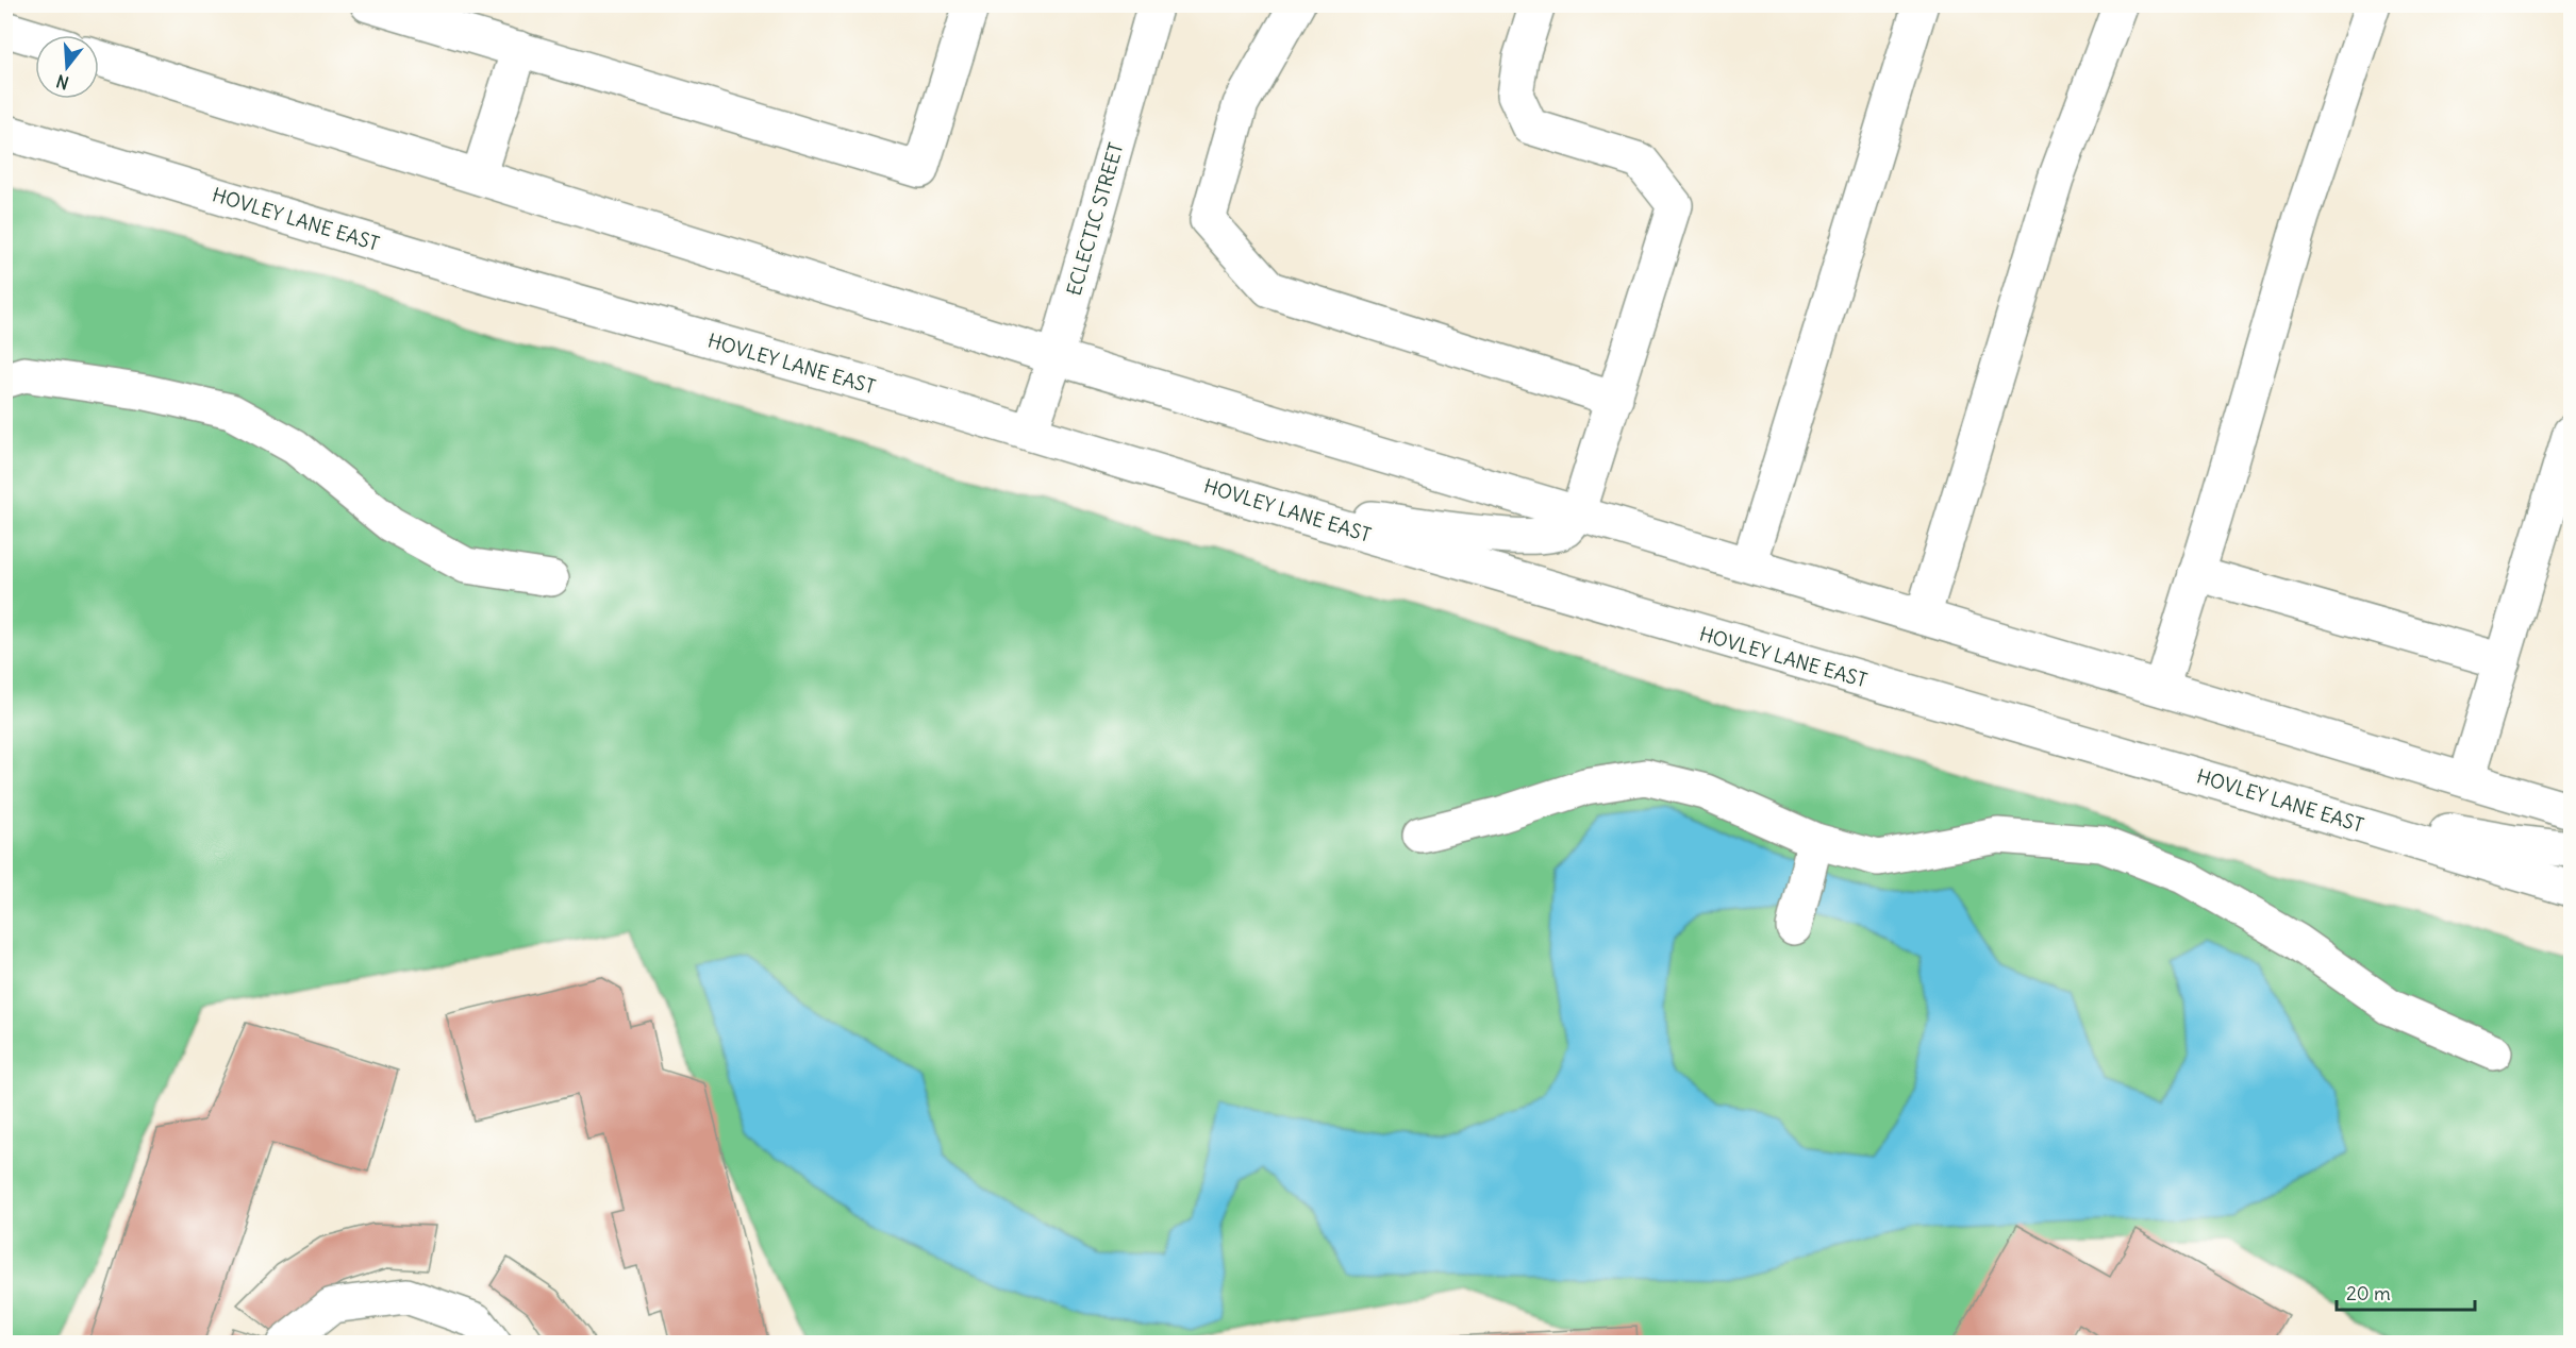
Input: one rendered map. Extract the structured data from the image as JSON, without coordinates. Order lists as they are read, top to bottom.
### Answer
{
  "streets": {
    "street": ["HOVLEY LANE EAST", "ECLECTIC STREET"]
  },
  "crossings": [
    ["HOVLEY LANE EAST", "ECLECTIC STREET"]
  ],
  "scale_bar": "20 m",
  "north": "bottom"
}
